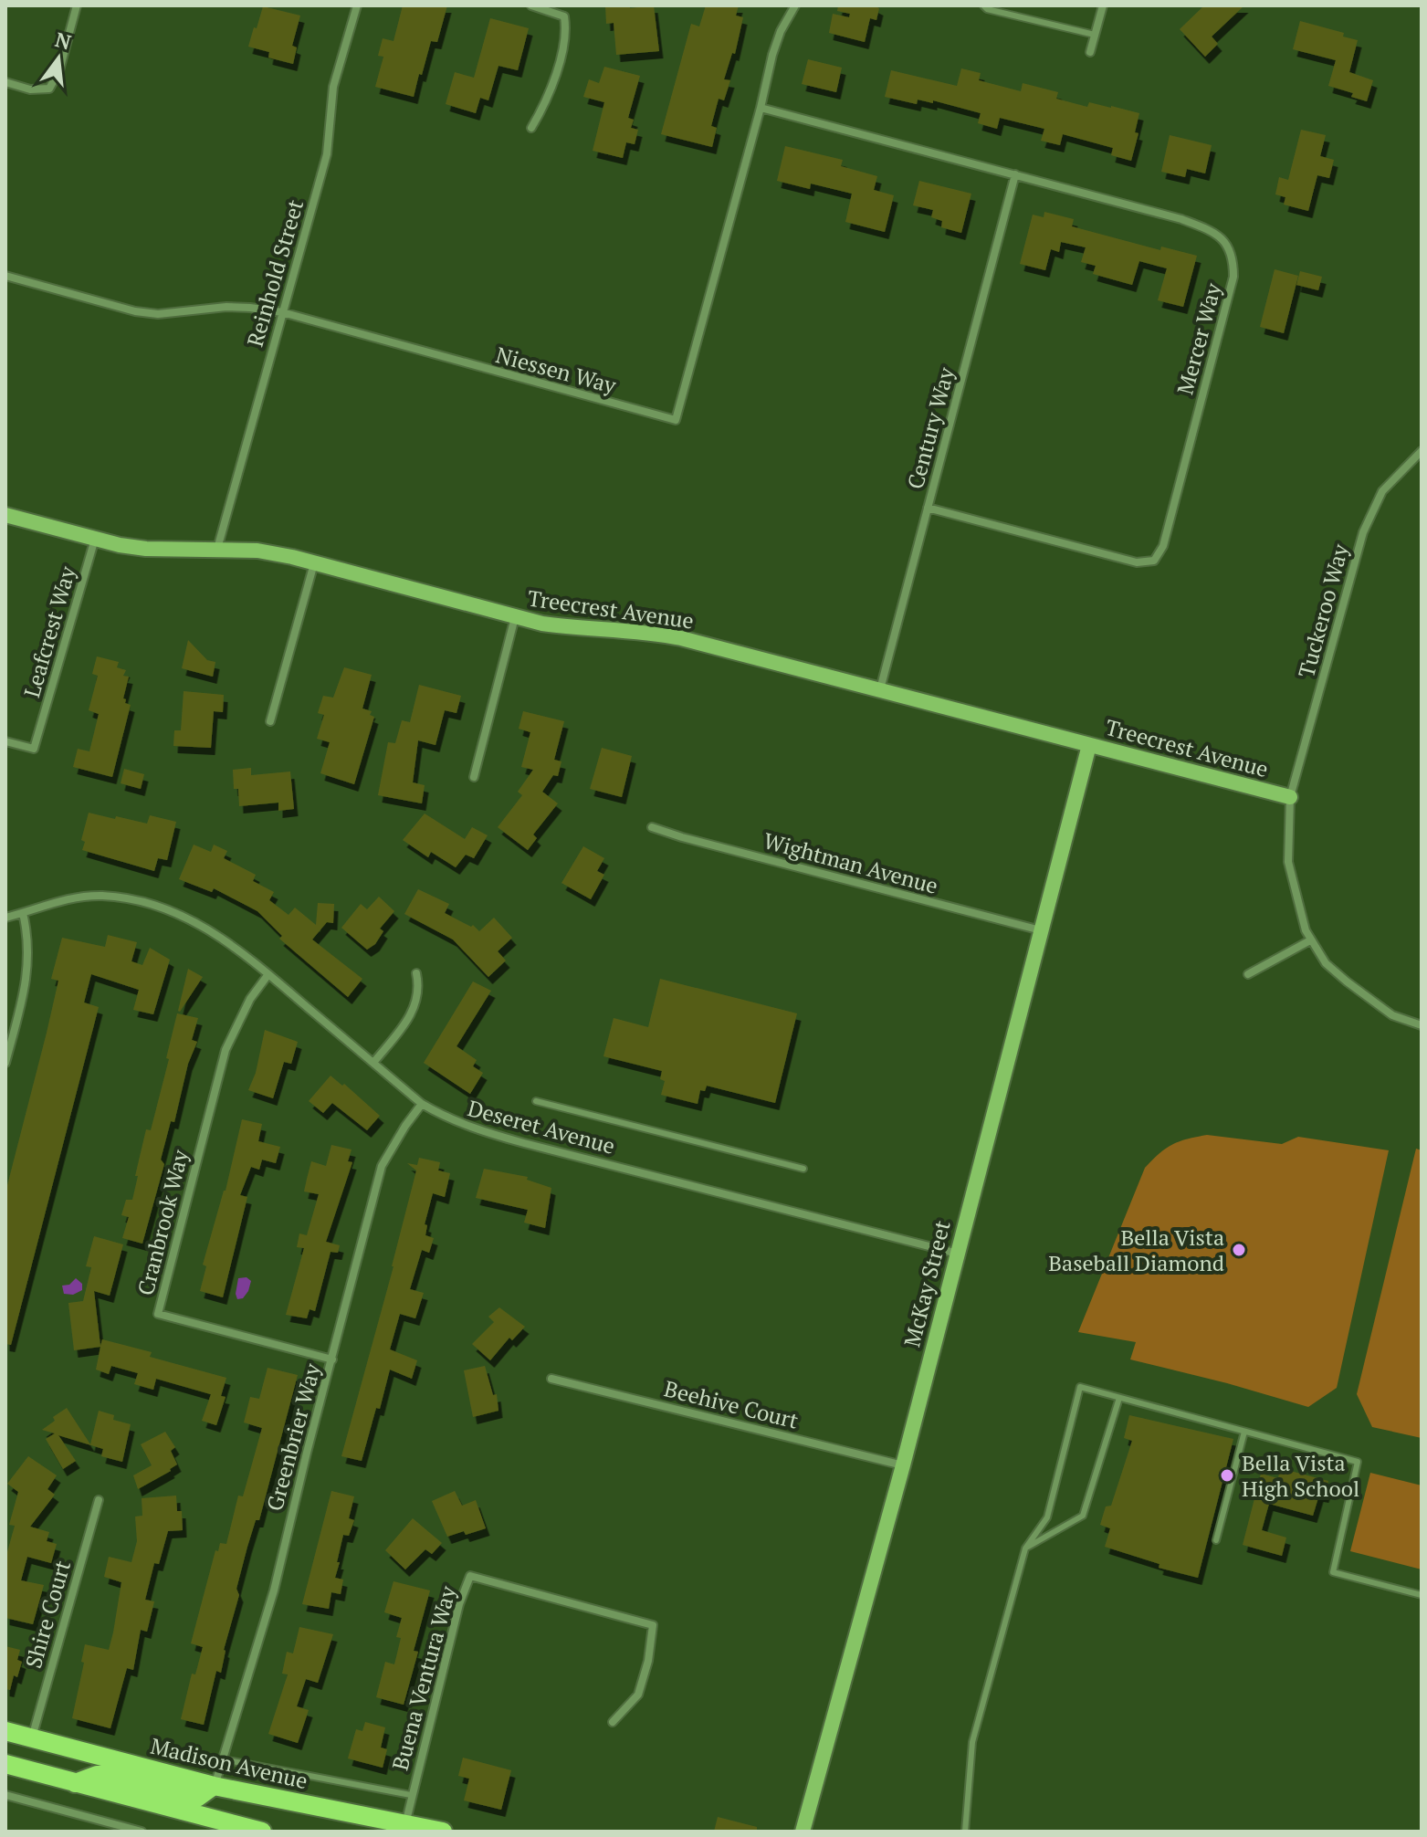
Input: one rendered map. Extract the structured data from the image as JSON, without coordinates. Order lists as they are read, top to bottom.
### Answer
{
  "streets": {
    "main road": ["Madison Avenue"],
    "street": [
      "Reinhold Street",
      "Mercer Way",
      "Niessen Way",
      "Century Way",
      "Treecrest Avenue",
      "Tuckeroo Way",
      "Leafcrest Way",
      "Wightman Avenue",
      "Deseret Avenue",
      "Cranbrook Way",
      "McKay Street",
      "Beehive Court",
      "Greenbrier Way",
      "Shire Court",
      "Buena Ventura Way"
    ]
  },
  "crossings": [
    ["Reinhold Street", "Niessen Way"],
    ["Reinhold Street", "Treecrest Avenue"],
    ["Mercer Way", "Niessen Way"],
    ["Mercer Way", "Century Way"],
    ["Century Way", "Treecrest Avenue"],
    ["Treecrest Avenue", "Tuckeroo Way"],
    ["Treecrest Avenue", "Leafcrest Way"],
    ["Treecrest Avenue", "McKay Street"],
    ["Wightman Avenue", "McKay Street"],
    ["Deseret Avenue", "Cranbrook Way"],
    ["Deseret Avenue", "McKay Street"],
    ["Deseret Avenue", "Greenbrier Way"],
    ["Cranbrook Way", "Greenbrier Way"],
    ["McKay Street", "Beehive Court"],
    ["Greenbrier Way", "Madison Avenue"],
    ["Shire Court", "Madison Avenue"],
    ["Buena Ventura Way", "Madison Avenue"]
  ],
  "places": ["Bella Vista Baseball Diamond", "Bella Vista High School"],
  "north": "top"
}
